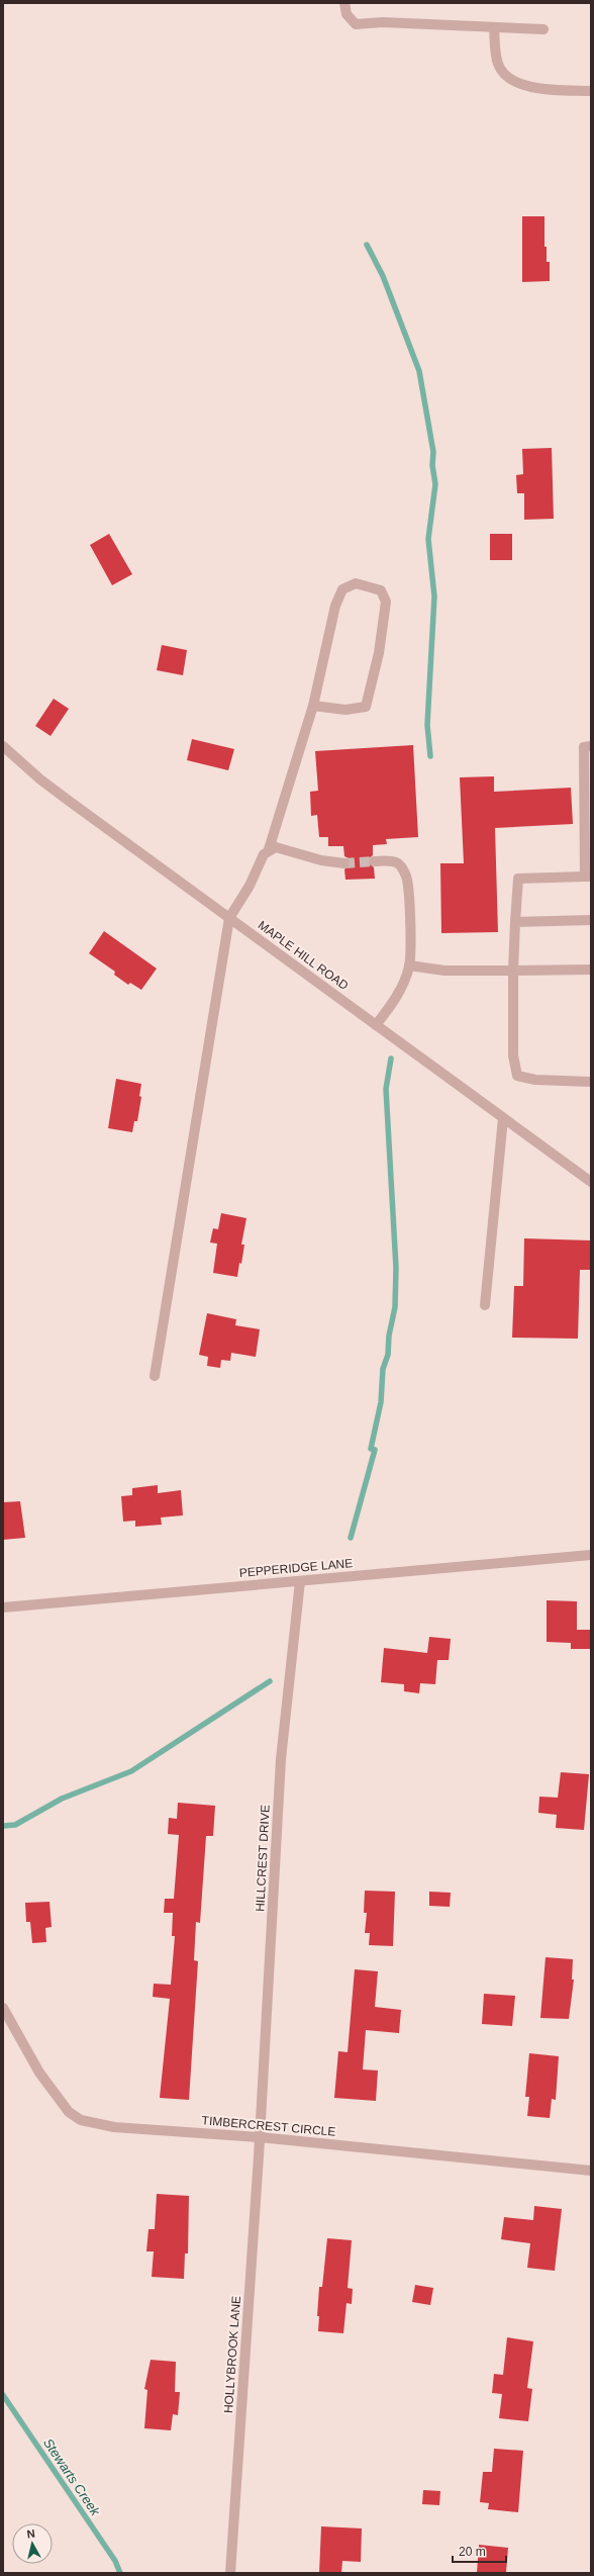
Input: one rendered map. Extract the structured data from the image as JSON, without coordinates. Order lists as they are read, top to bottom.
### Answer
{
  "streets": {
    "street": [
      "MAPLE HILL ROAD",
      "PEPPERIDGE LANE",
      "HILLCREST DRIVE",
      "TIMBERCREST CIRCLE",
      "HOLLYBROOK LANE"
    ]
  },
  "crossings": [
    ["PEPPERIDGE LANE", "HILLCREST DRIVE"],
    ["HILLCREST DRIVE", "TIMBERCREST CIRCLE"],
    ["HILLCREST DRIVE", "HOLLYBROOK LANE"],
    ["TIMBERCREST CIRCLE", "HOLLYBROOK LANE"]
  ],
  "water": ["Stewarts Creek"],
  "scale_bar": "20 m",
  "north": "top"
}
